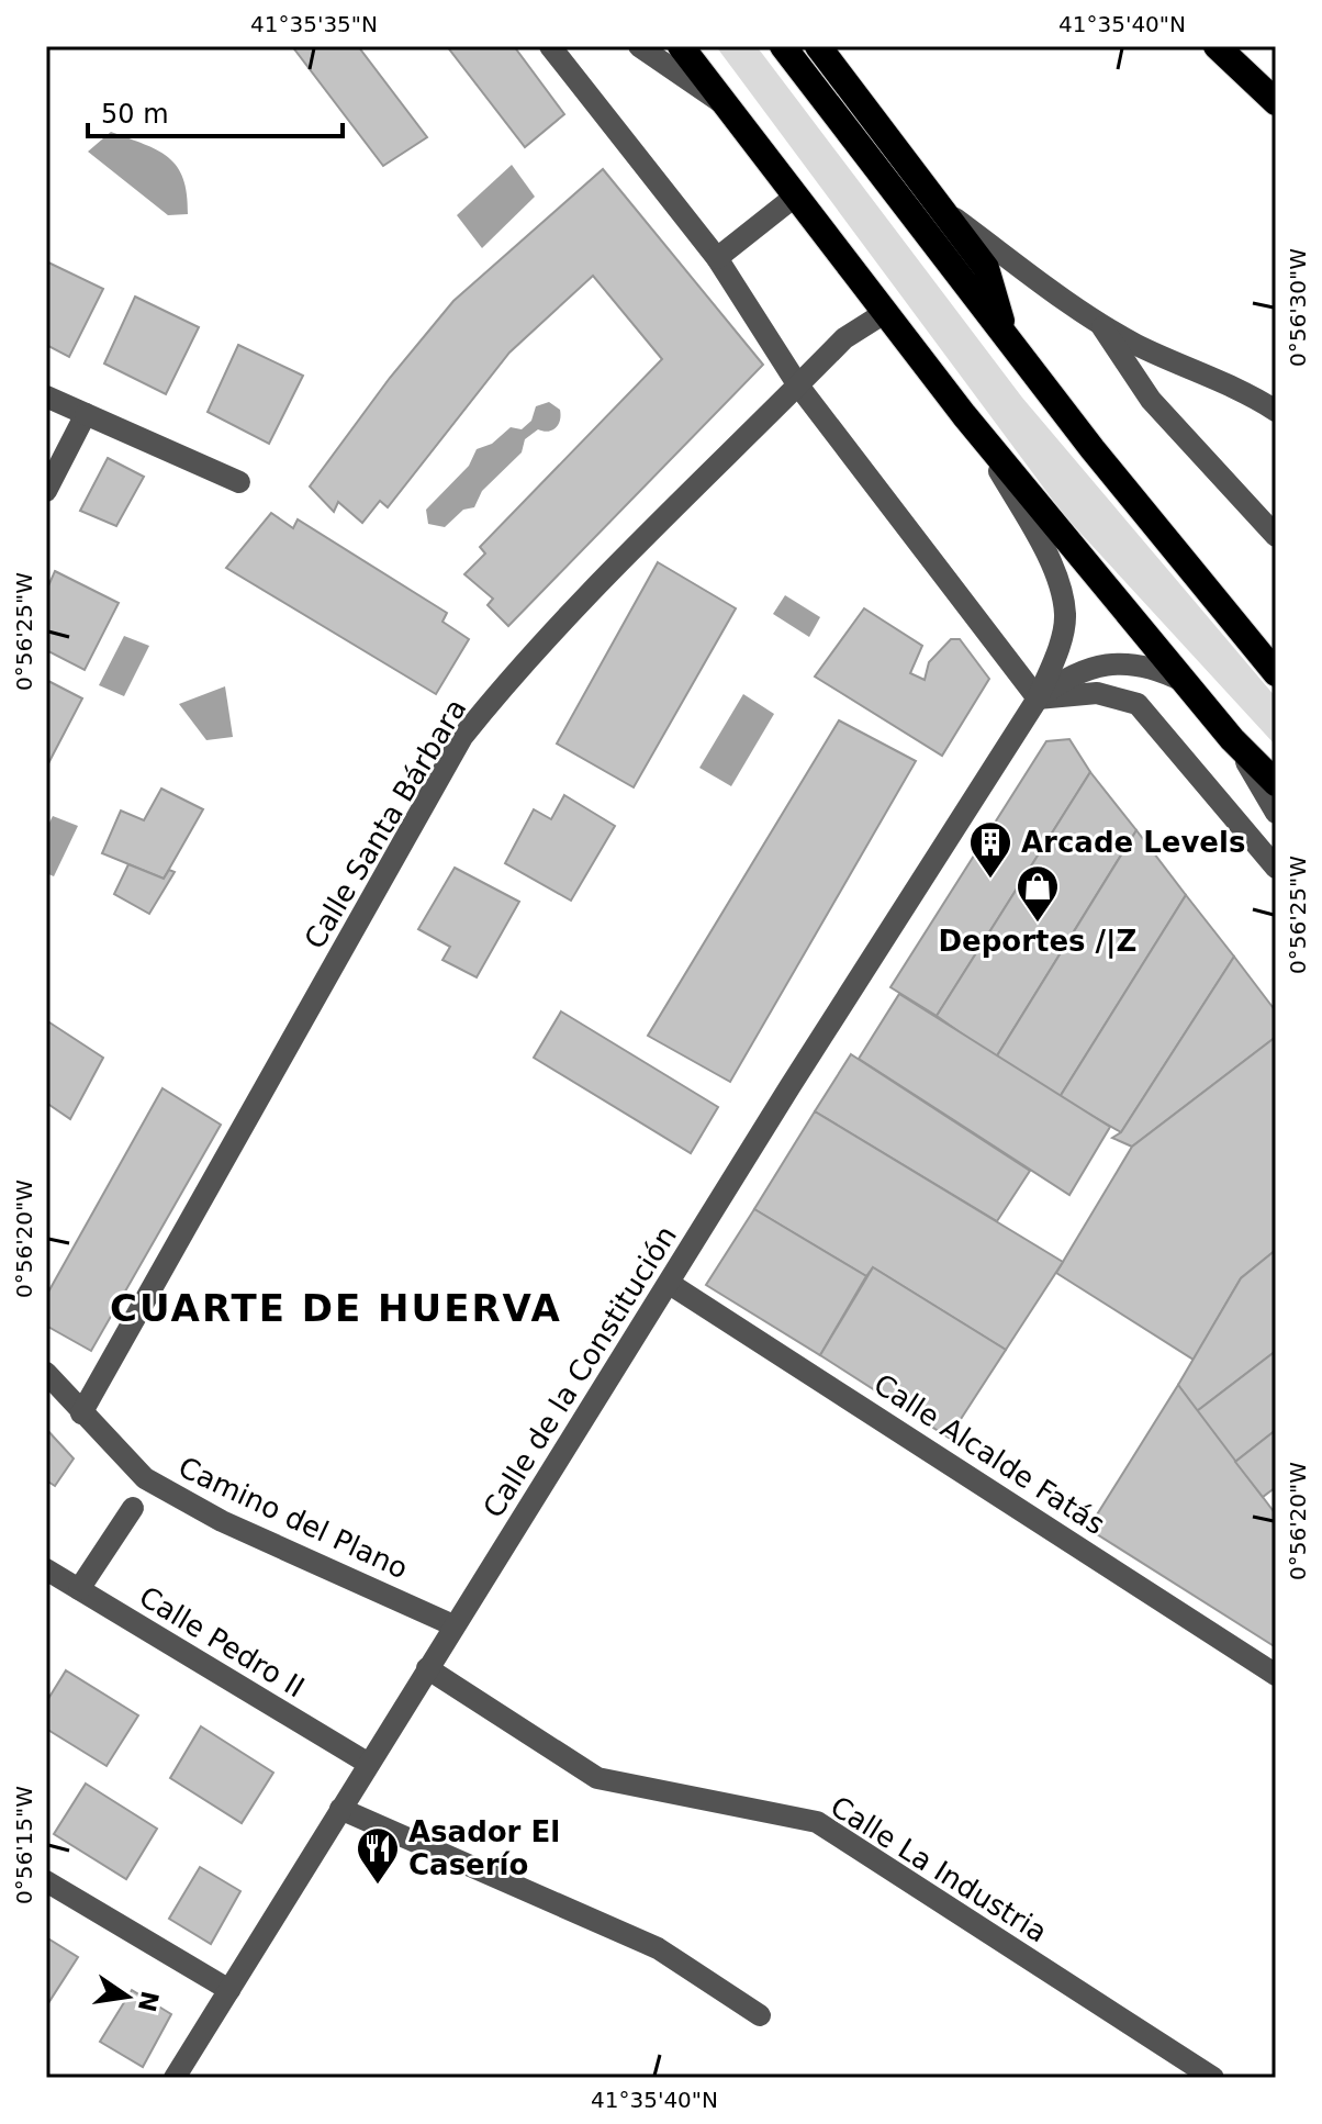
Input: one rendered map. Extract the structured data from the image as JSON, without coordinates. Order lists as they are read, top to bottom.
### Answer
{
  "streets": {
    "street": [
      "Calle Santa Bárbara",
      "Calle de la Constitución",
      "Calle Alcalde Fatás",
      "Camino del Plano",
      "Calle Pedro II",
      "Calle La Industria"
    ]
  },
  "crossings": [
    ["Calle Santa Bárbara", "Camino del Plano"],
    ["Calle de la Constitución", "Calle Alcalde Fatás"],
    ["Calle de la Constitución", "Camino del Plano"],
    ["Calle de la Constitución", "Calle Pedro II"],
    ["Calle de la Constitución", "Calle La Industria"]
  ],
  "districts": ["CUARTE DE HUERVA"],
  "places": {
    "building": ["Arcade Levels"],
    "shop": ["Deportes /|Z"],
    "restaurant": ["Asador El Caserío"]
  },
  "scale_bar": "50 m",
  "north": "right",
  "coordinates": [
    "41°35'35\"N",
    "41°35'40\"N",
    "0°56'30\"W",
    "0°56'25\"W",
    "0°56'20\"W",
    "0°56'15\"W"
  ]
}
